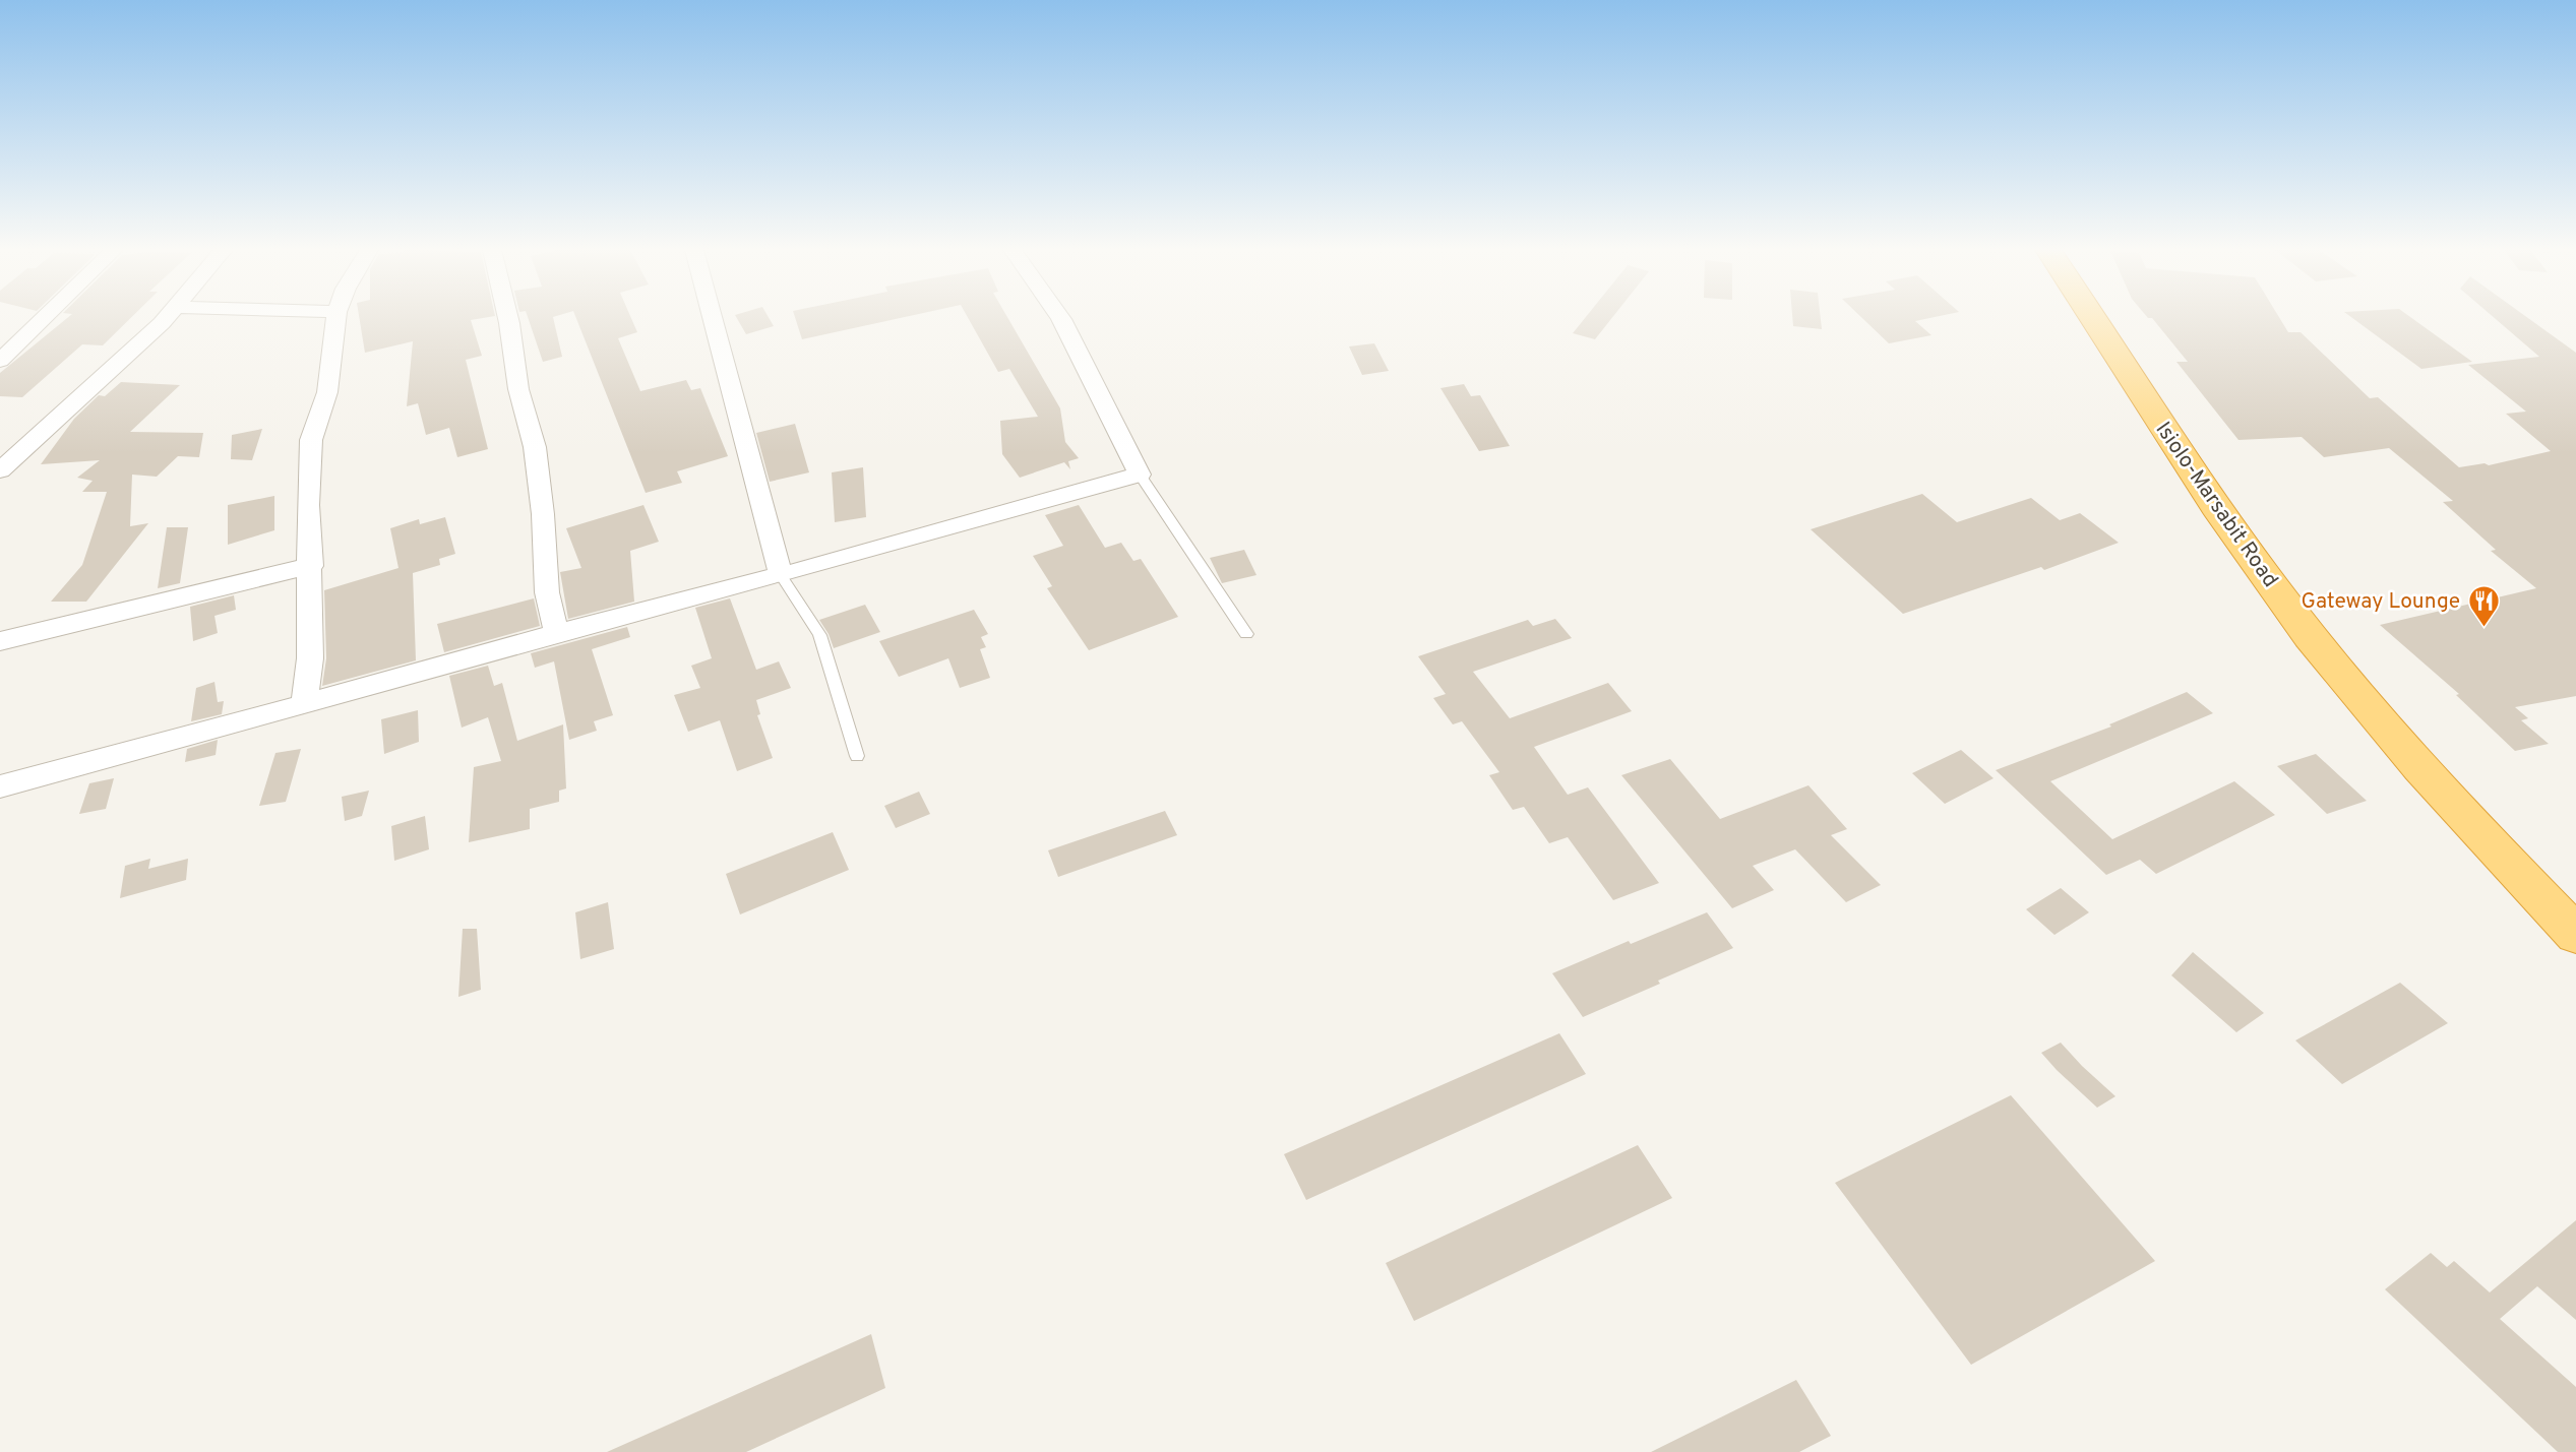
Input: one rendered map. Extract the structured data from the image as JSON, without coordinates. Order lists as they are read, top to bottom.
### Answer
{
  "streets": {
    "highway": ["Isiolo-Marsabit Road"]
  },
  "places": {
    "restaurant": ["Gateway Lounge"]
  }
}
